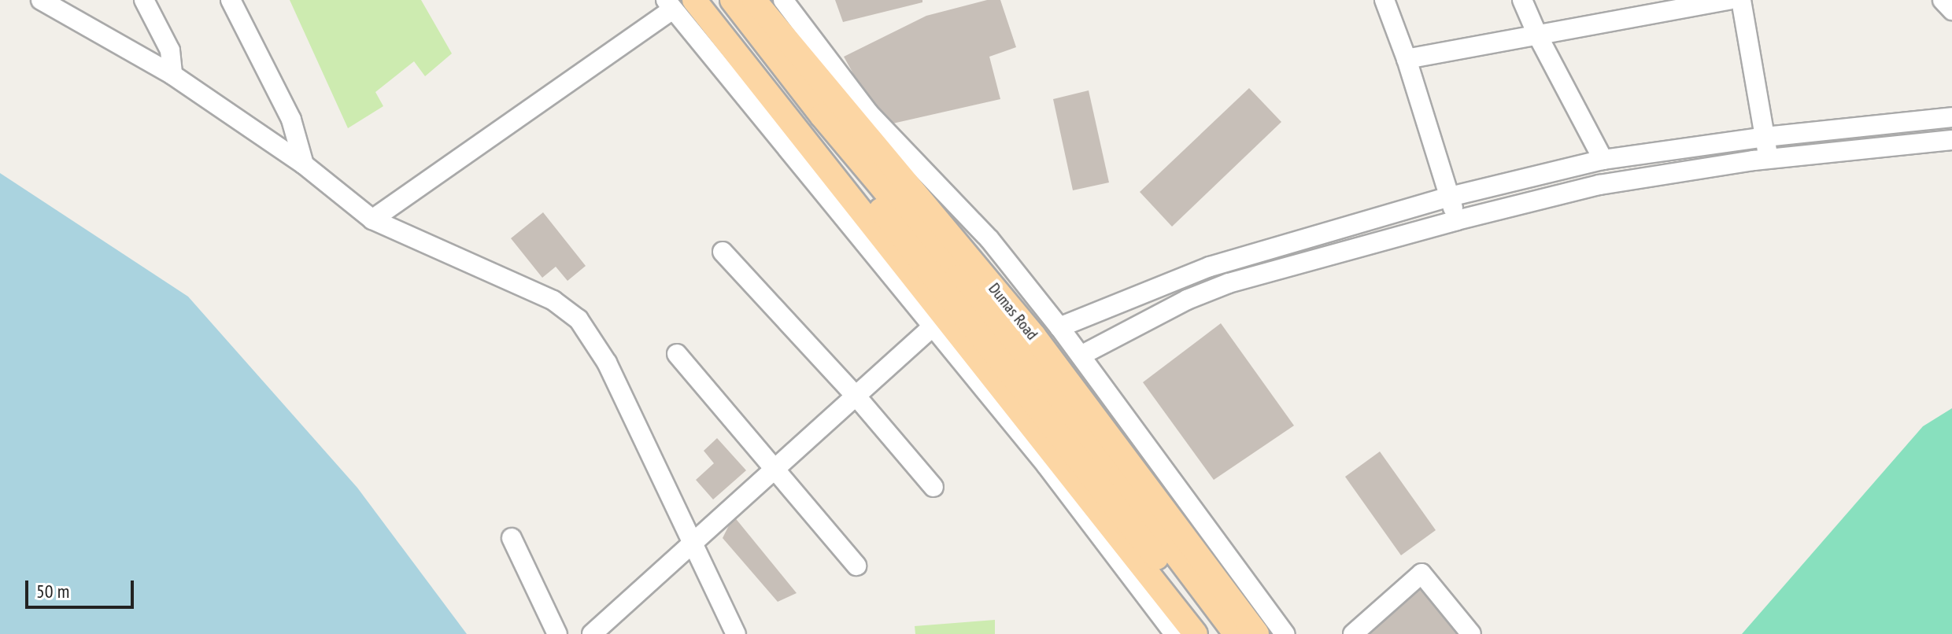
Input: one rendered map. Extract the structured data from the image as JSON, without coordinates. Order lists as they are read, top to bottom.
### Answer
{
  "streets": {
    "main road": ["Dumas Road"]
  },
  "scale_bar": "50 m"
}
